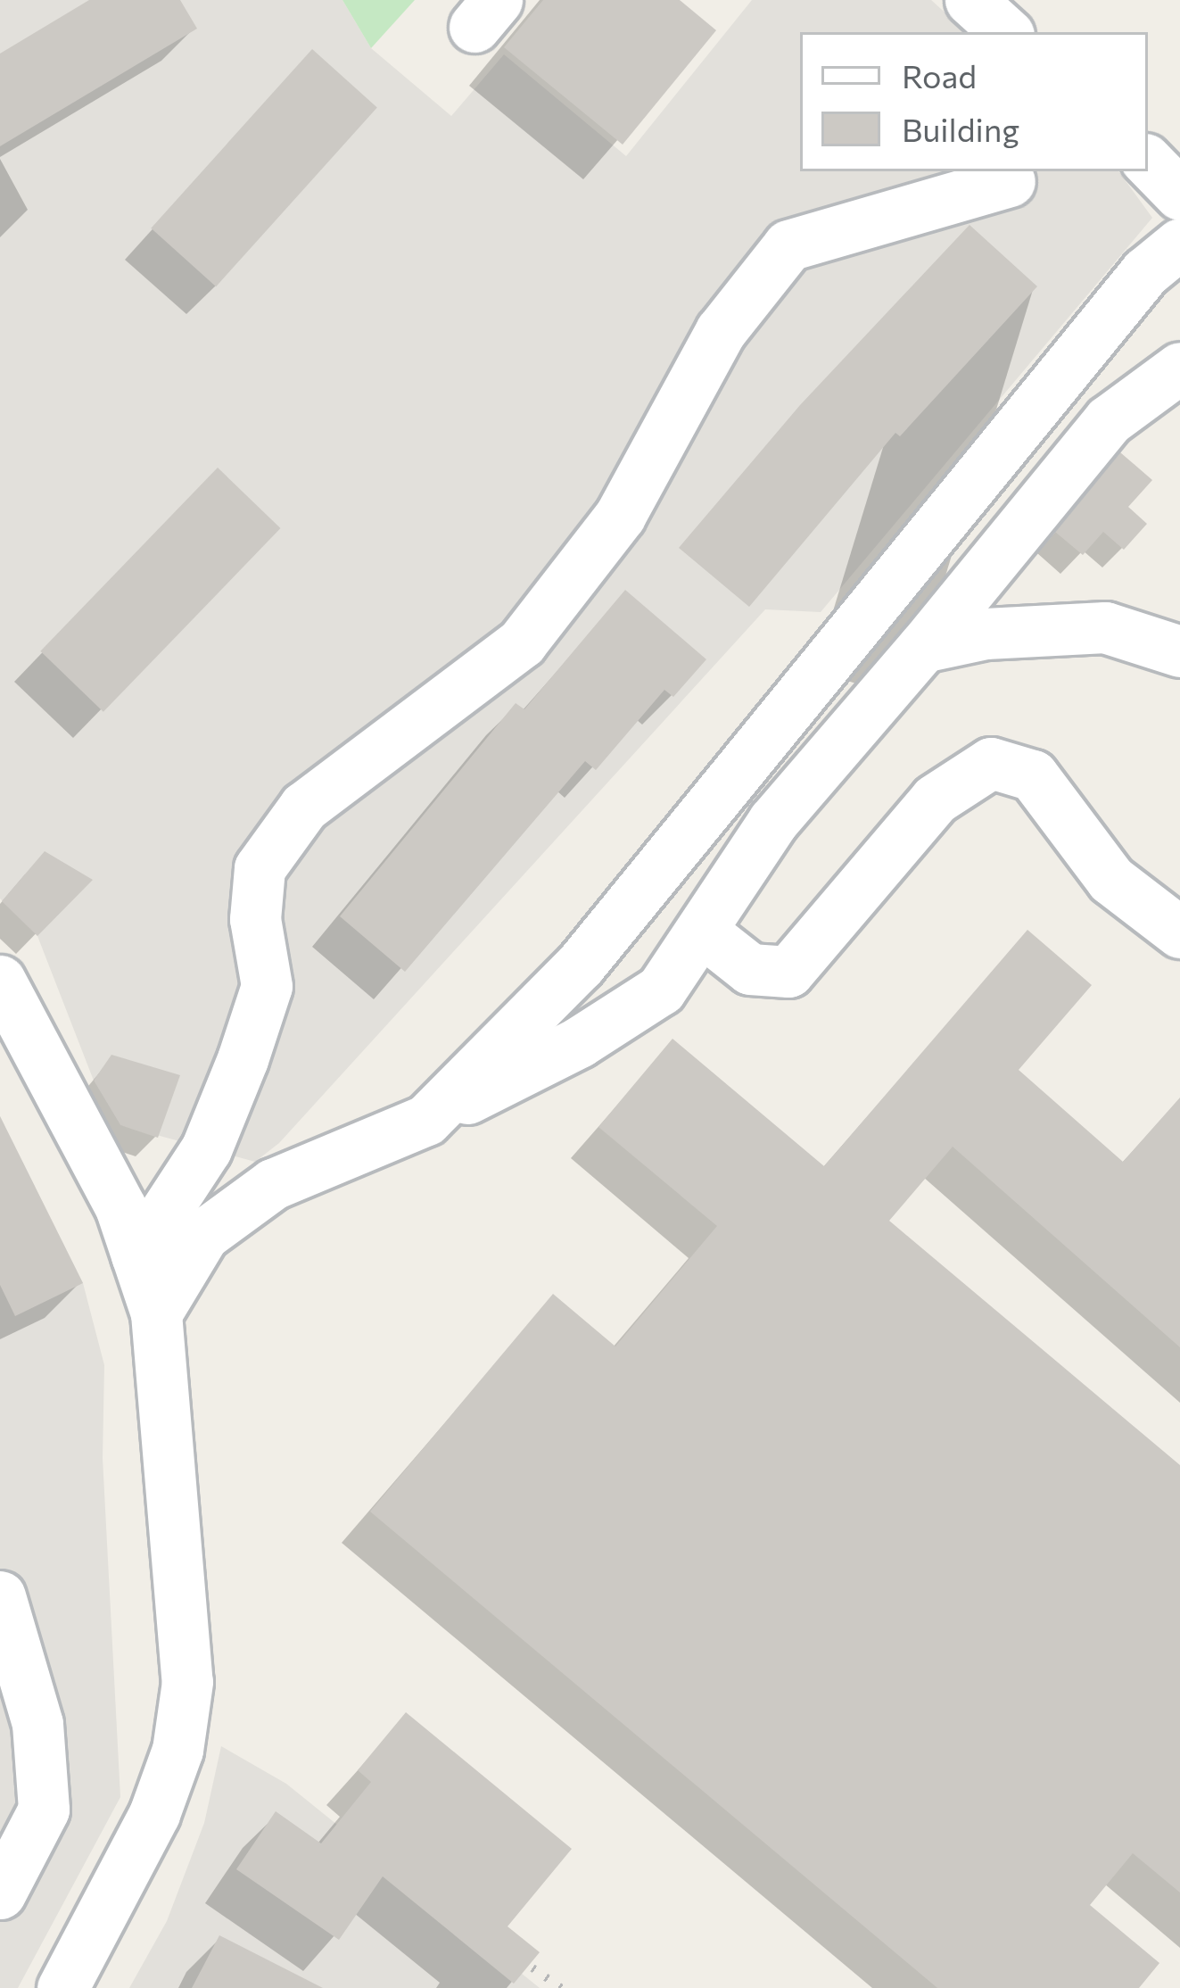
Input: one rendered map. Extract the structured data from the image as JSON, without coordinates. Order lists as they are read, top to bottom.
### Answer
{
  "legend": ["Road", "Building"]
}
